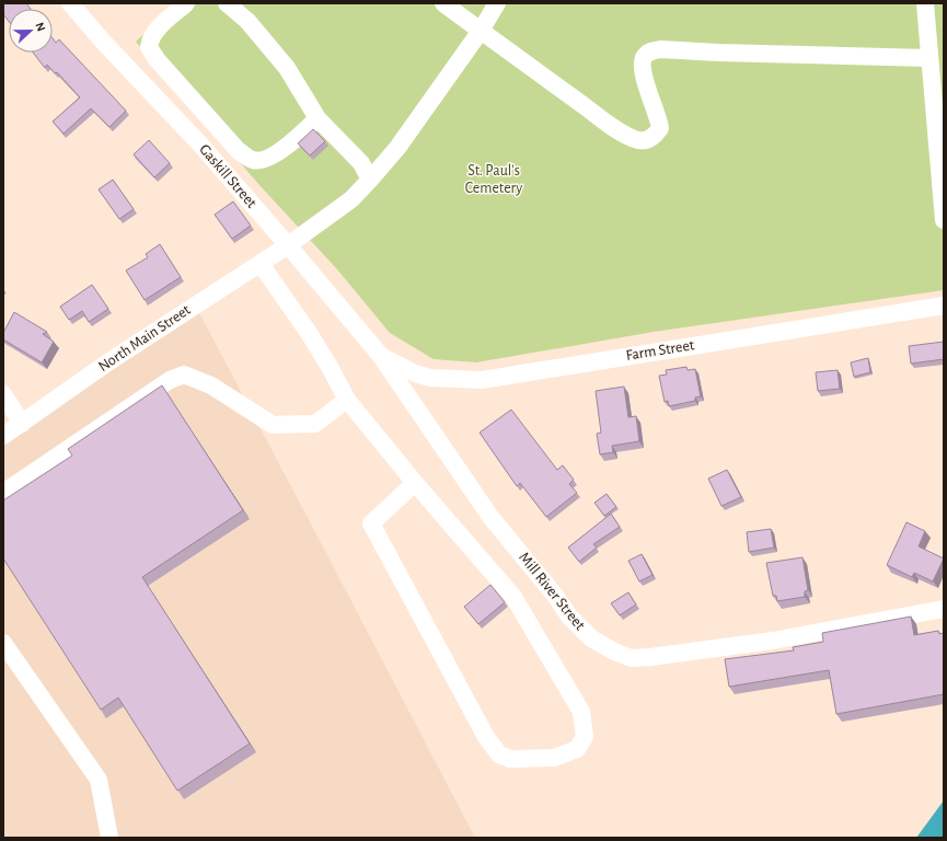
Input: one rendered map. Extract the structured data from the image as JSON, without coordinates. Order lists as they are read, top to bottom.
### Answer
{
  "streets": {
    "street": [
      "Gaskill Street",
      "North Main Street",
      "Farm Street",
      "Mill River Street"
    ]
  },
  "crossings": [
    ["Gaskill Street", "North Main Street"],
    ["Gaskill Street", "Farm Street"],
    ["Gaskill Street", "Mill River Street"],
    ["Farm Street", "Mill River Street"]
  ],
  "parks": ["St. Paul's Cemetery"],
  "north": "right"
}
